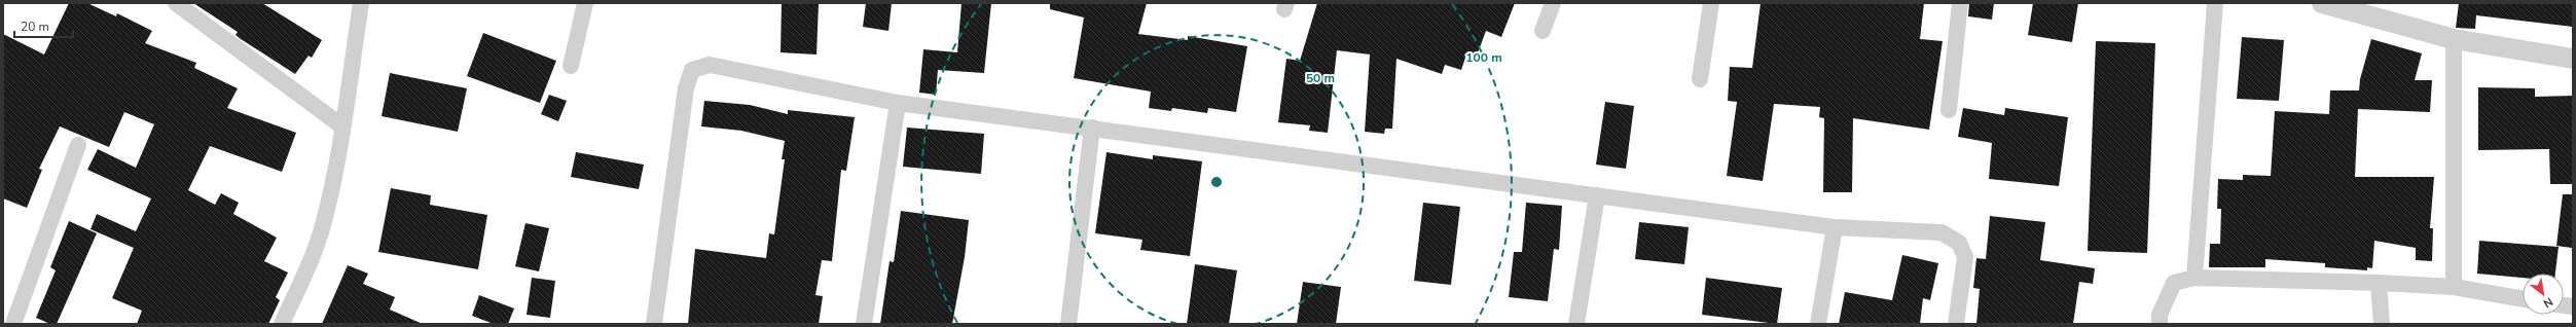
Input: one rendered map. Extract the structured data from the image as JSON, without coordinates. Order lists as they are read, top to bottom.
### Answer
{
  "scale_bar": "20 m",
  "north": "bottom right",
  "rings": ["100 m", "50 m"]
}
